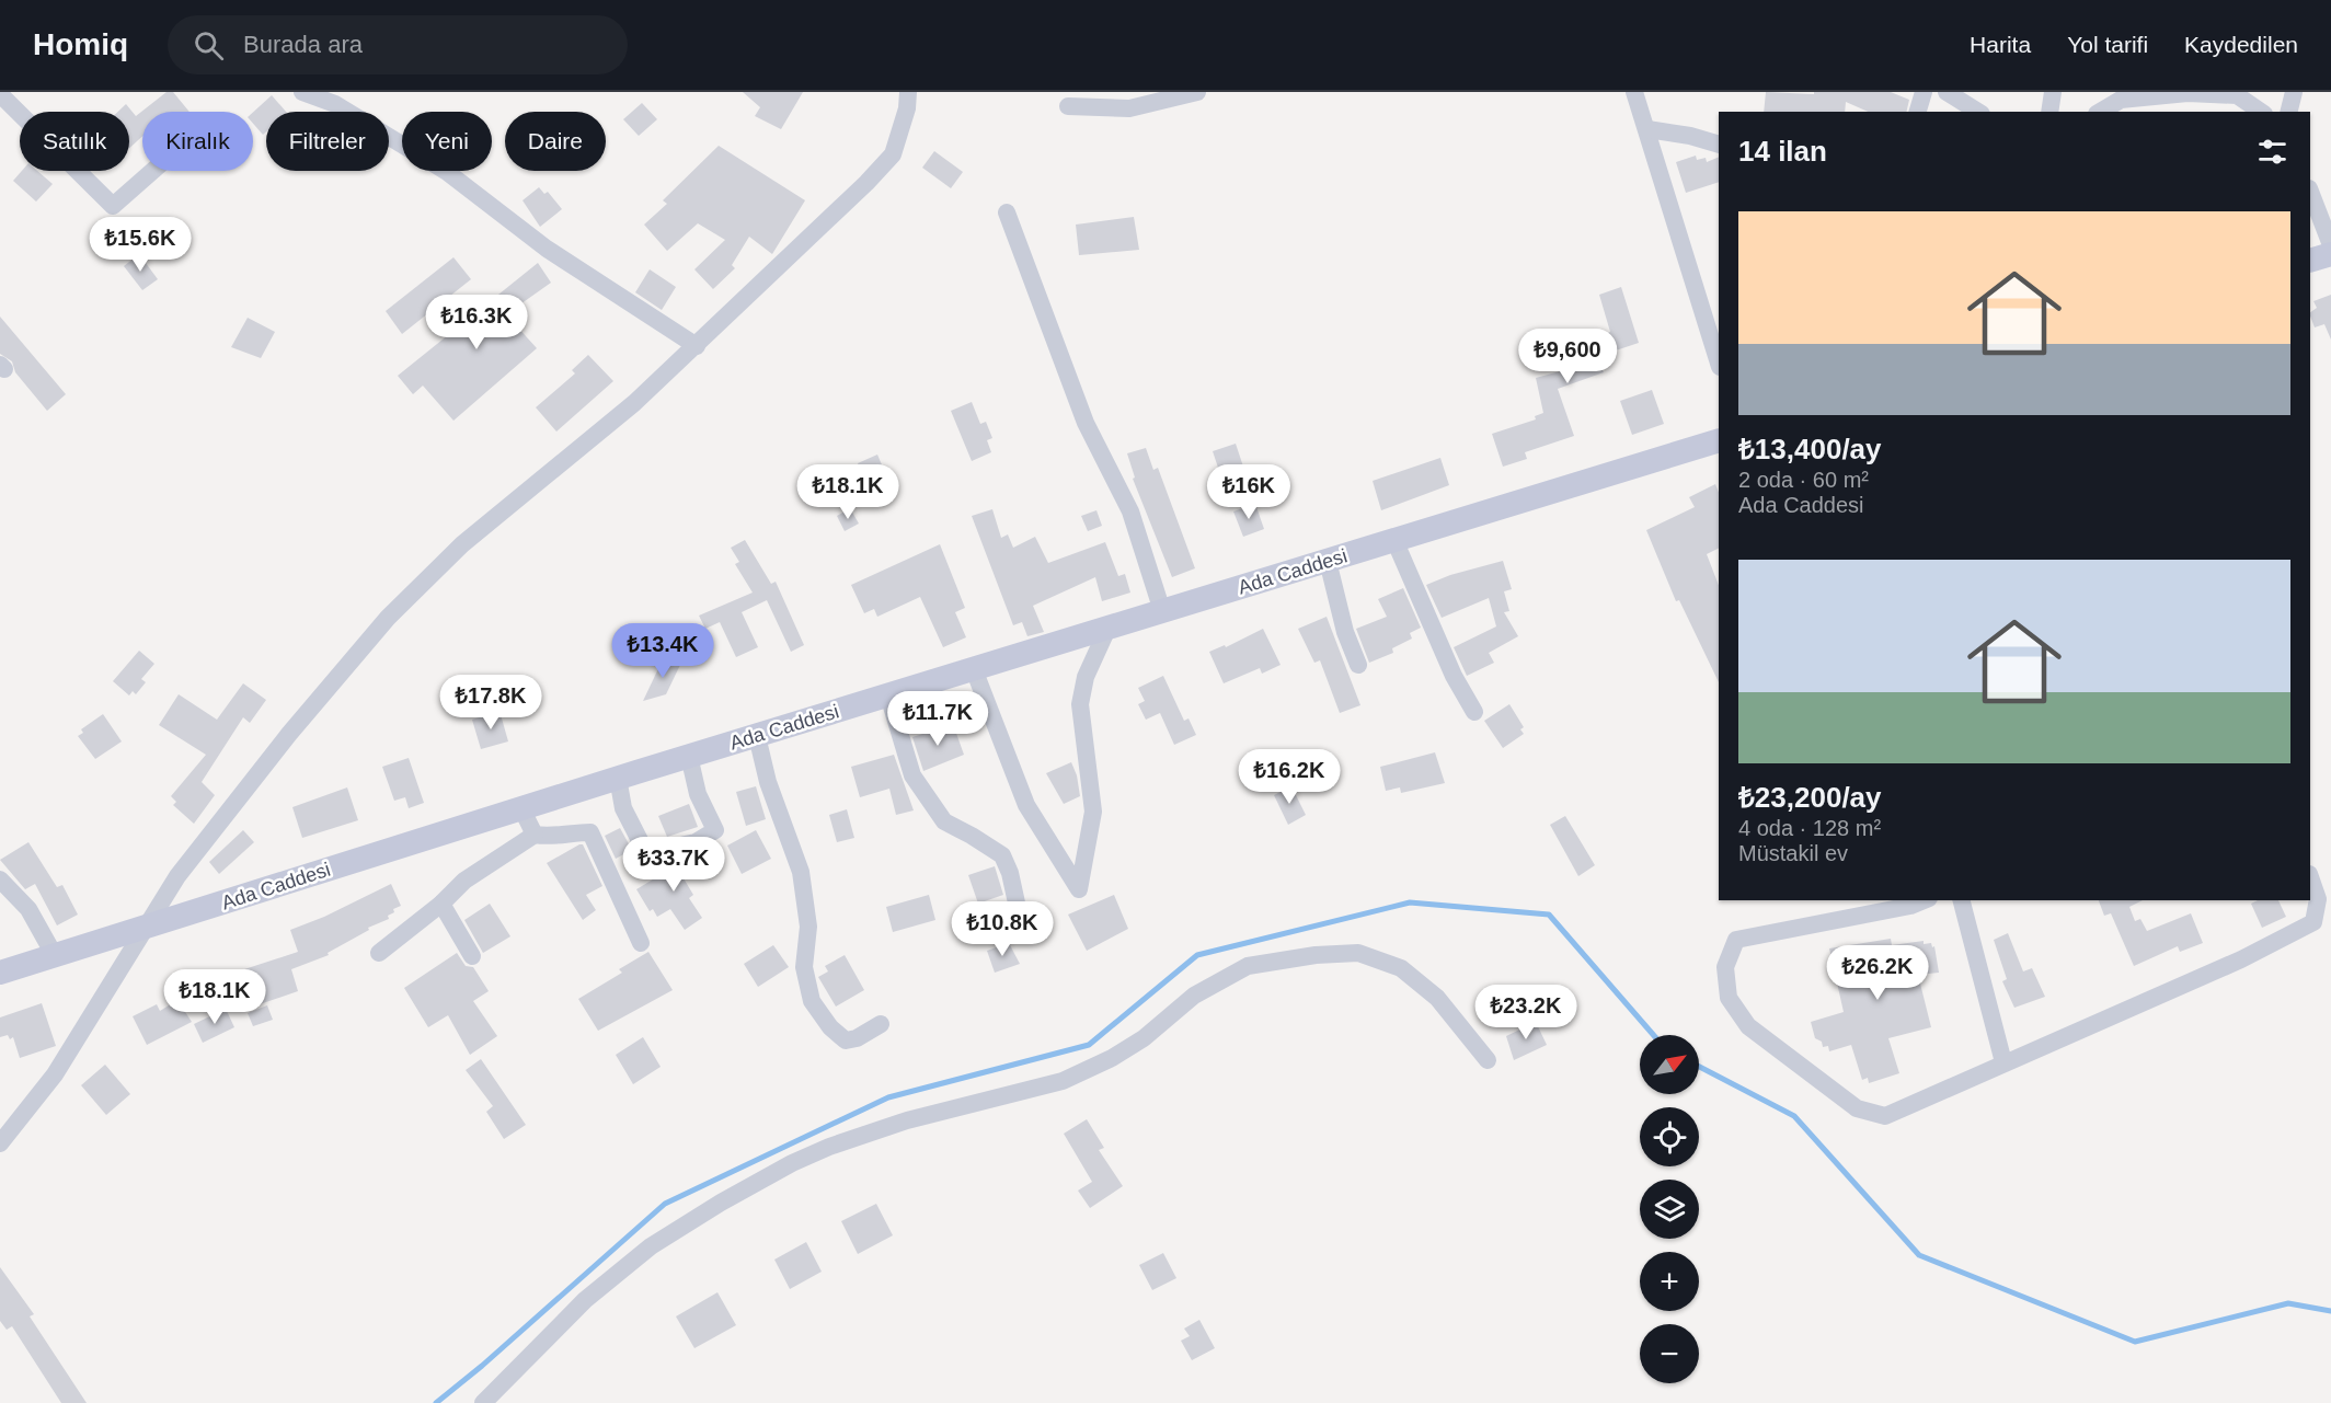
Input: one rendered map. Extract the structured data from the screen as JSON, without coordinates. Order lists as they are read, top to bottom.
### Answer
{
  "streets": {
    "main road": ["Ada Caddesi"]
  },
  "north": "top right",
  "page": {
    "header": "Homiq",
    "search": "Burada ara",
    "nav": ["Harita", "Yol tarifi", "Kaydedilen"],
    "chip": [
      "Satılık",
      "Kiralık",
      "Filtreler",
      "Yeni",
      "Daire"
    ],
    "heading": "14 ilan",
    "list": [
      {
        "name": "₺13,400/ay",
        "note": "2 oda · 60 m² · Ada Caddesi"
      },
      {
        "name": "₺23,200/ay",
        "note": "4 oda · 128 m² · Müstakil ev"
      }
    ],
    "price": [
      "₺15.6K",
      "₺16.3K",
      "₺9,600",
      "₺18.1K",
      "₺16K",
      "₺13.4K",
      "₺17.8K",
      "₺11.7K",
      "₺16.2K",
      "₺33.7K",
      "₺10.8K",
      "₺26.2K",
      "₺18.1K",
      "₺23.2K"
    ],
    "map_buttons": ["+", "−"]
  }
}
